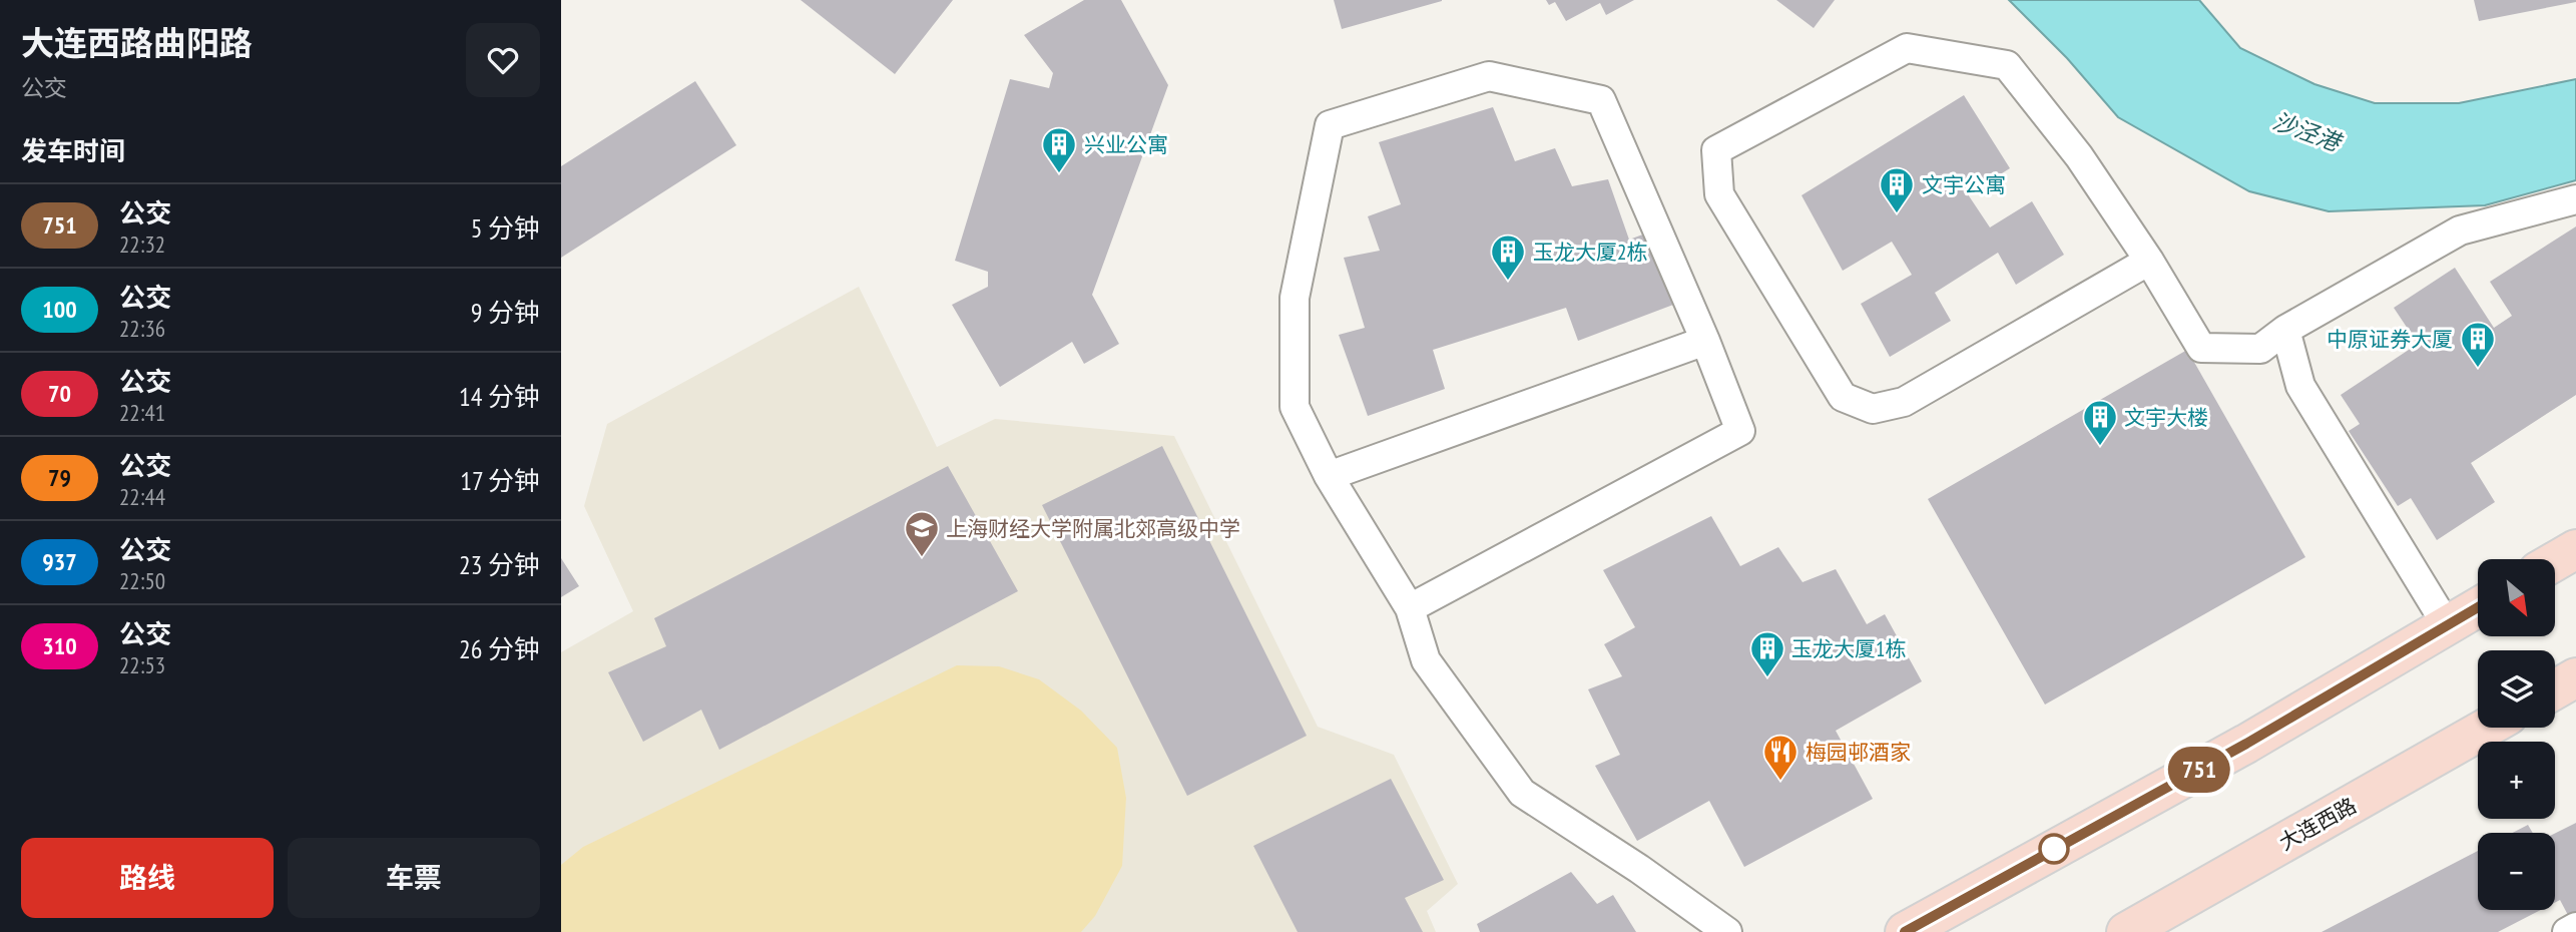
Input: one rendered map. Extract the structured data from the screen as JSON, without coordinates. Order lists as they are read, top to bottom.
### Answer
{
  "streets": {
    "main road": ["大连西路"]
  },
  "water": ["沙泾港"],
  "places": {
    "building": [
      "兴业公寓",
      "文宇公寓",
      "玉龙大厦2栋",
      "中原证券大厦",
      "文宇大楼",
      "玉龙大厦1栋"
    ],
    "school or university": ["上海财经大学附属北郊高级中学"],
    "restaurant": ["梅园邨酒家"]
  },
  "lines": ["bus line 751"],
  "north": "bottom right",
  "page": {
    "heading": [
      ["大连西路曲阳路", "公交"],
      "发车时间"
    ],
    "on_map": "751",
    "list": [
      {
        "mark": "751",
        "name": "公交",
        "note": "22:32",
        "value": "5 分钟"
      },
      {
        "mark": "100",
        "name": "公交",
        "note": "22:36",
        "value": "9 分钟"
      },
      {
        "mark": "70",
        "name": "公交",
        "note": "22:41",
        "value": "14 分钟"
      },
      {
        "mark": "79",
        "name": "公交",
        "note": "22:44",
        "value": "17 分钟"
      },
      {
        "mark": "937",
        "name": "公交",
        "note": "22:50",
        "value": "23 分钟"
      },
      {
        "mark": "310",
        "name": "公交",
        "note": "22:53",
        "value": "26 分钟"
      }
    ],
    "map_buttons": ["+", "−"],
    "buttons": ["路线", "车票"]
  }
}
